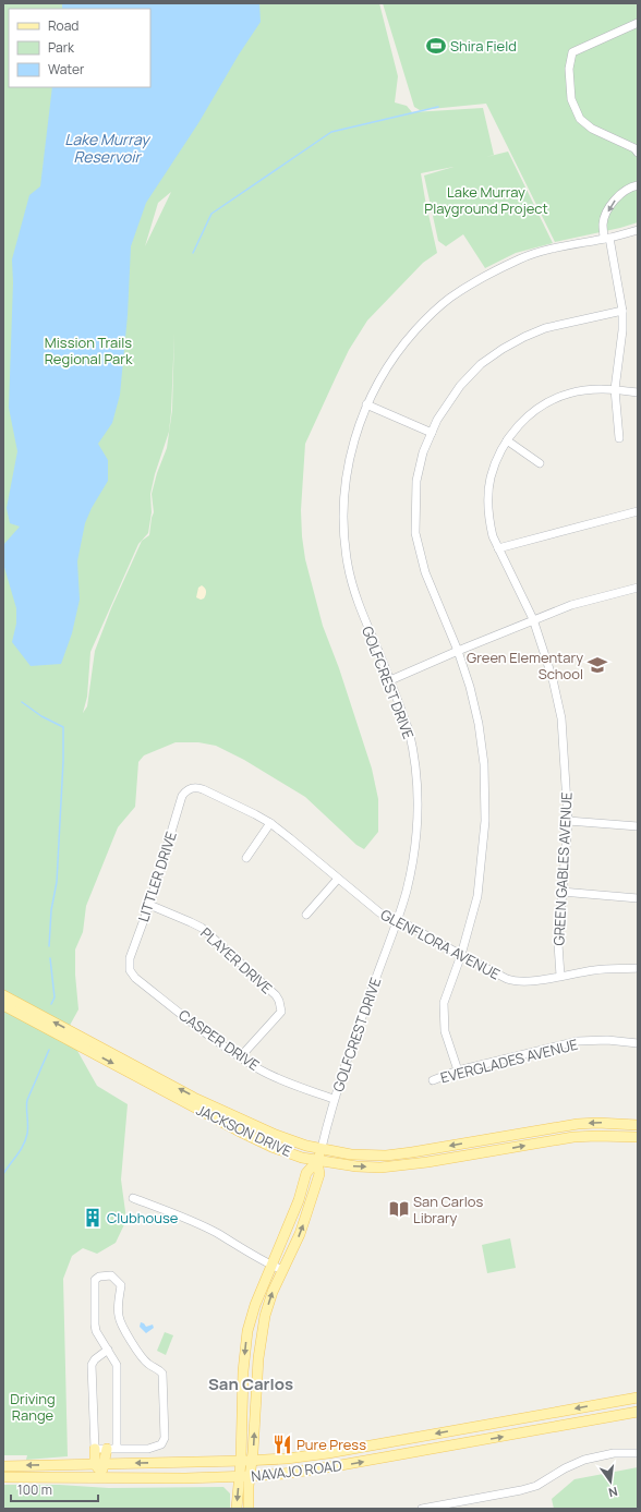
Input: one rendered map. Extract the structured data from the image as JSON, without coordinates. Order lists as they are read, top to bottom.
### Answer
{
  "streets": {
    "main road": ["GOLFCREST DRIVE", "JACKSON DRIVE", "NAVAJO ROAD"],
    "street": [
      "GREEN GABLES AVENUE",
      "LITTLER DRIVE",
      "GLENFLORA AVENUE",
      "PLAYER DRIVE",
      "CASPER DRIVE",
      "EVERGLADES AVENUE"
    ]
  },
  "crossings": [
    ["GOLFCREST DRIVE", "GLENFLORA AVENUE"],
    ["GOLFCREST DRIVE", "CASPER DRIVE"],
    ["GOLFCREST DRIVE", "JACKSON DRIVE"],
    ["GOLFCREST DRIVE", "NAVAJO ROAD"],
    ["GREEN GABLES AVENUE", "GLENFLORA AVENUE"],
    ["LITTLER DRIVE", "GLENFLORA AVENUE"],
    ["LITTLER DRIVE", "PLAYER DRIVE"],
    ["LITTLER DRIVE", "CASPER DRIVE"],
    ["PLAYER DRIVE", "CASPER DRIVE"]
  ],
  "districts": ["San Carlos"],
  "water": ["Lake Murray Reservoir"],
  "parks": ["Lake Murray Playground Project", "Mission Trails Regional Park", "Driving Range"],
  "places": {
    "sports": ["Shira Field"],
    "school or university": ["Green Elementary School"],
    "library": ["San Carlos Library"],
    "building": ["Clubhouse"],
    "restaurant": ["Pure Press"]
  },
  "legend": ["Road", "Park", "Water"],
  "scale_bar": "100 m",
  "north": "bottom"
}
